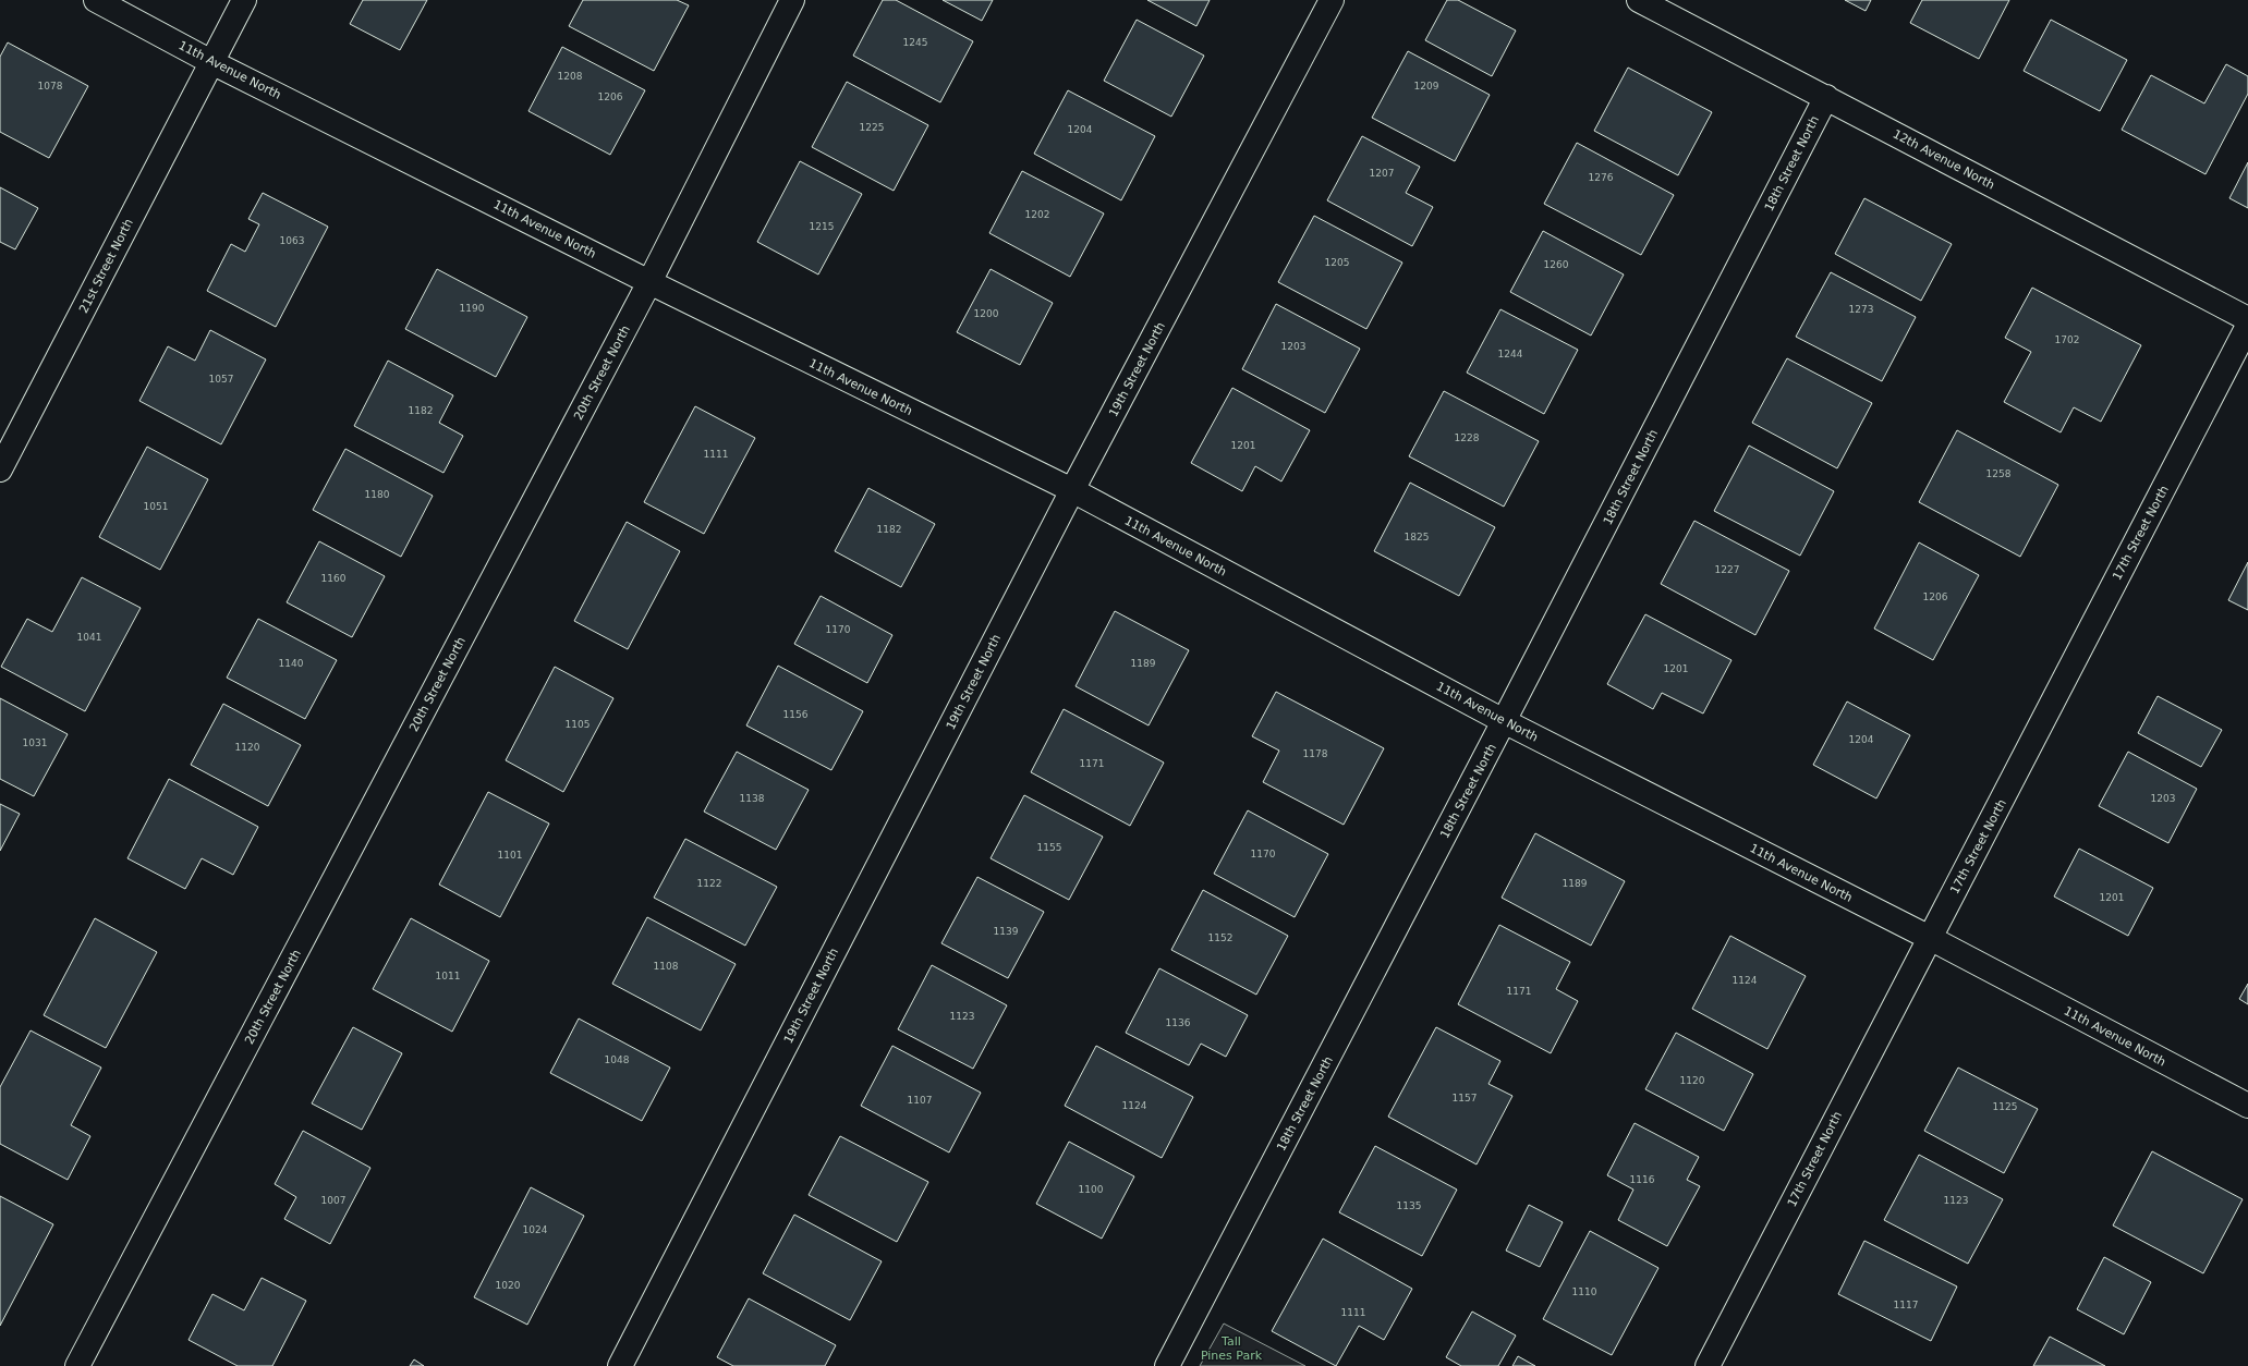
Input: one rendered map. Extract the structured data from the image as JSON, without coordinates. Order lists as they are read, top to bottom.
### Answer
{
  "streets": {
    "street": [
      "11th Avenue North",
      "12th Avenue North",
      "18th Street North",
      "21st Street North",
      "19th Street North",
      "20th Street North",
      "17th Street North"
    ]
  },
  "crossings": [
    ["11th Avenue North", "18th Street North"],
    ["11th Avenue North", "21st Street North"],
    ["11th Avenue North", "19th Street North"],
    ["11th Avenue North", "20th Street North"],
    ["11th Avenue North", "17th Street North"],
    ["12th Avenue North", "18th Street North"]
  ],
  "parks": ["Tall Pines Park"],
  "house_numbers": [
    "1245",
    "1208",
    "1078",
    "1209",
    "1206",
    "1225",
    "1204",
    "1207",
    "1276",
    "1202",
    "1215",
    "1063",
    "1205",
    "1260",
    "1190",
    "1273",
    "1200",
    "1702",
    "1203",
    "1244",
    "1057",
    "1182",
    "1228",
    "1201",
    "1111",
    "1258",
    "1180",
    "1051",
    "1182",
    "1825",
    "1227",
    "1160",
    "1206",
    "1170",
    "1041",
    "1140",
    "1189",
    "1201",
    "1156",
    "1105",
    "1204",
    "1031",
    "1120",
    "1178",
    "1171",
    "1138",
    "1203",
    "1155",
    "1170",
    "1101",
    "1122",
    "1189",
    "1201",
    "1139",
    "1152",
    "1108",
    "1011",
    "1124",
    "1171",
    "1123",
    "1136",
    "1048",
    "1120",
    "1157",
    "1107",
    "1124",
    "1125",
    "1116",
    "1100",
    "1007",
    "1123",
    "1135",
    "1024",
    "1020",
    "1110",
    "1117",
    "1111"
  ]
}
